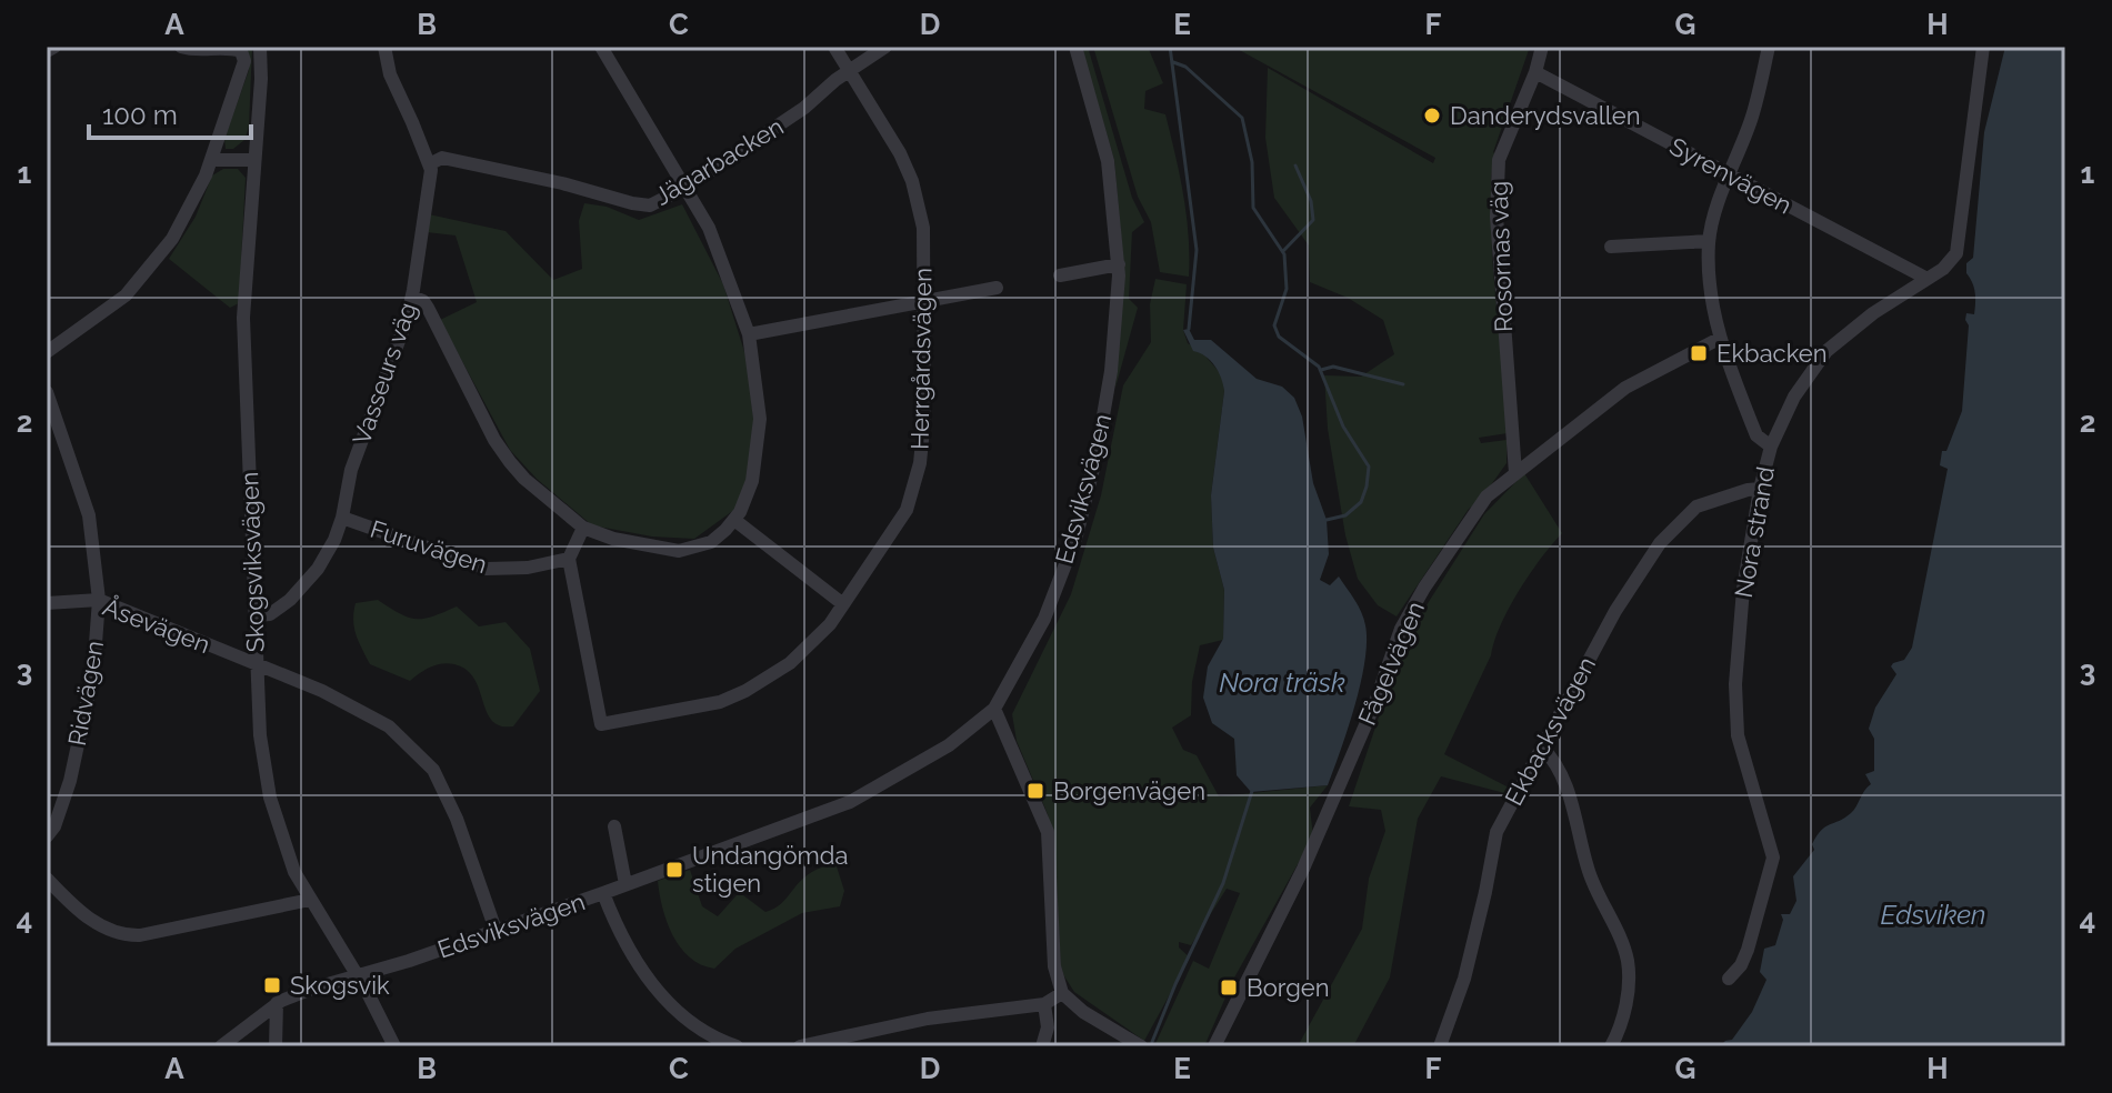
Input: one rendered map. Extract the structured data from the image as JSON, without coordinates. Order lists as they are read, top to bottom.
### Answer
{
  "streets": {
    "street": [
      "Jägarbacken",
      "Syrenvägen",
      "Rosornas väg",
      "Herrgårdsvägen",
      "Vasseurs väg",
      "Edsviksvägen",
      "Nora strand",
      "Furuvägen",
      "Skogsviksvägen",
      "Åsevägen",
      "Fågelvägen",
      "Ridvägen",
      "Ekbacksvägen"
    ]
  },
  "crossings": [
    ["Jägarbacken", "Herrgårdsvägen"],
    ["Jägarbacken", "Vasseurs väg"],
    ["Syrenvägen", "Rosornas väg"],
    ["Syrenvägen", "Nora strand"],
    ["Rosornas väg", "Fågelvägen"],
    ["Herrgårdsvägen", "Furuvägen"],
    ["Vasseurs väg", "Furuvägen"],
    ["Vasseurs väg", "Skogsviksvägen"],
    ["Edsviksvägen", "Skogsviksvägen"],
    ["Edsviksvägen", "Åsevägen"],
    ["Nora strand", "Ekbacksvägen"],
    ["Skogsviksvägen", "Åsevägen"],
    ["Åsevägen", "Ridvägen"]
  ],
  "water": ["Nora träsk", "Edsviken"],
  "places": {
    "other": ["Danderydsvallen"],
    "transit": [
      "Ekbacken",
      "Borgenvägen",
      "Undangömda stigen",
      "Skogsvik",
      "Borgen"
    ]
  },
  "scale_bar": "100 m",
  "grid": {
    "columns": [
      "A",
      "B",
      "C",
      "D",
      "E",
      "F",
      "G",
      "H"
    ],
    "rows": [
      "1",
      "2",
      "3",
      "4"
    ]
  }
}
